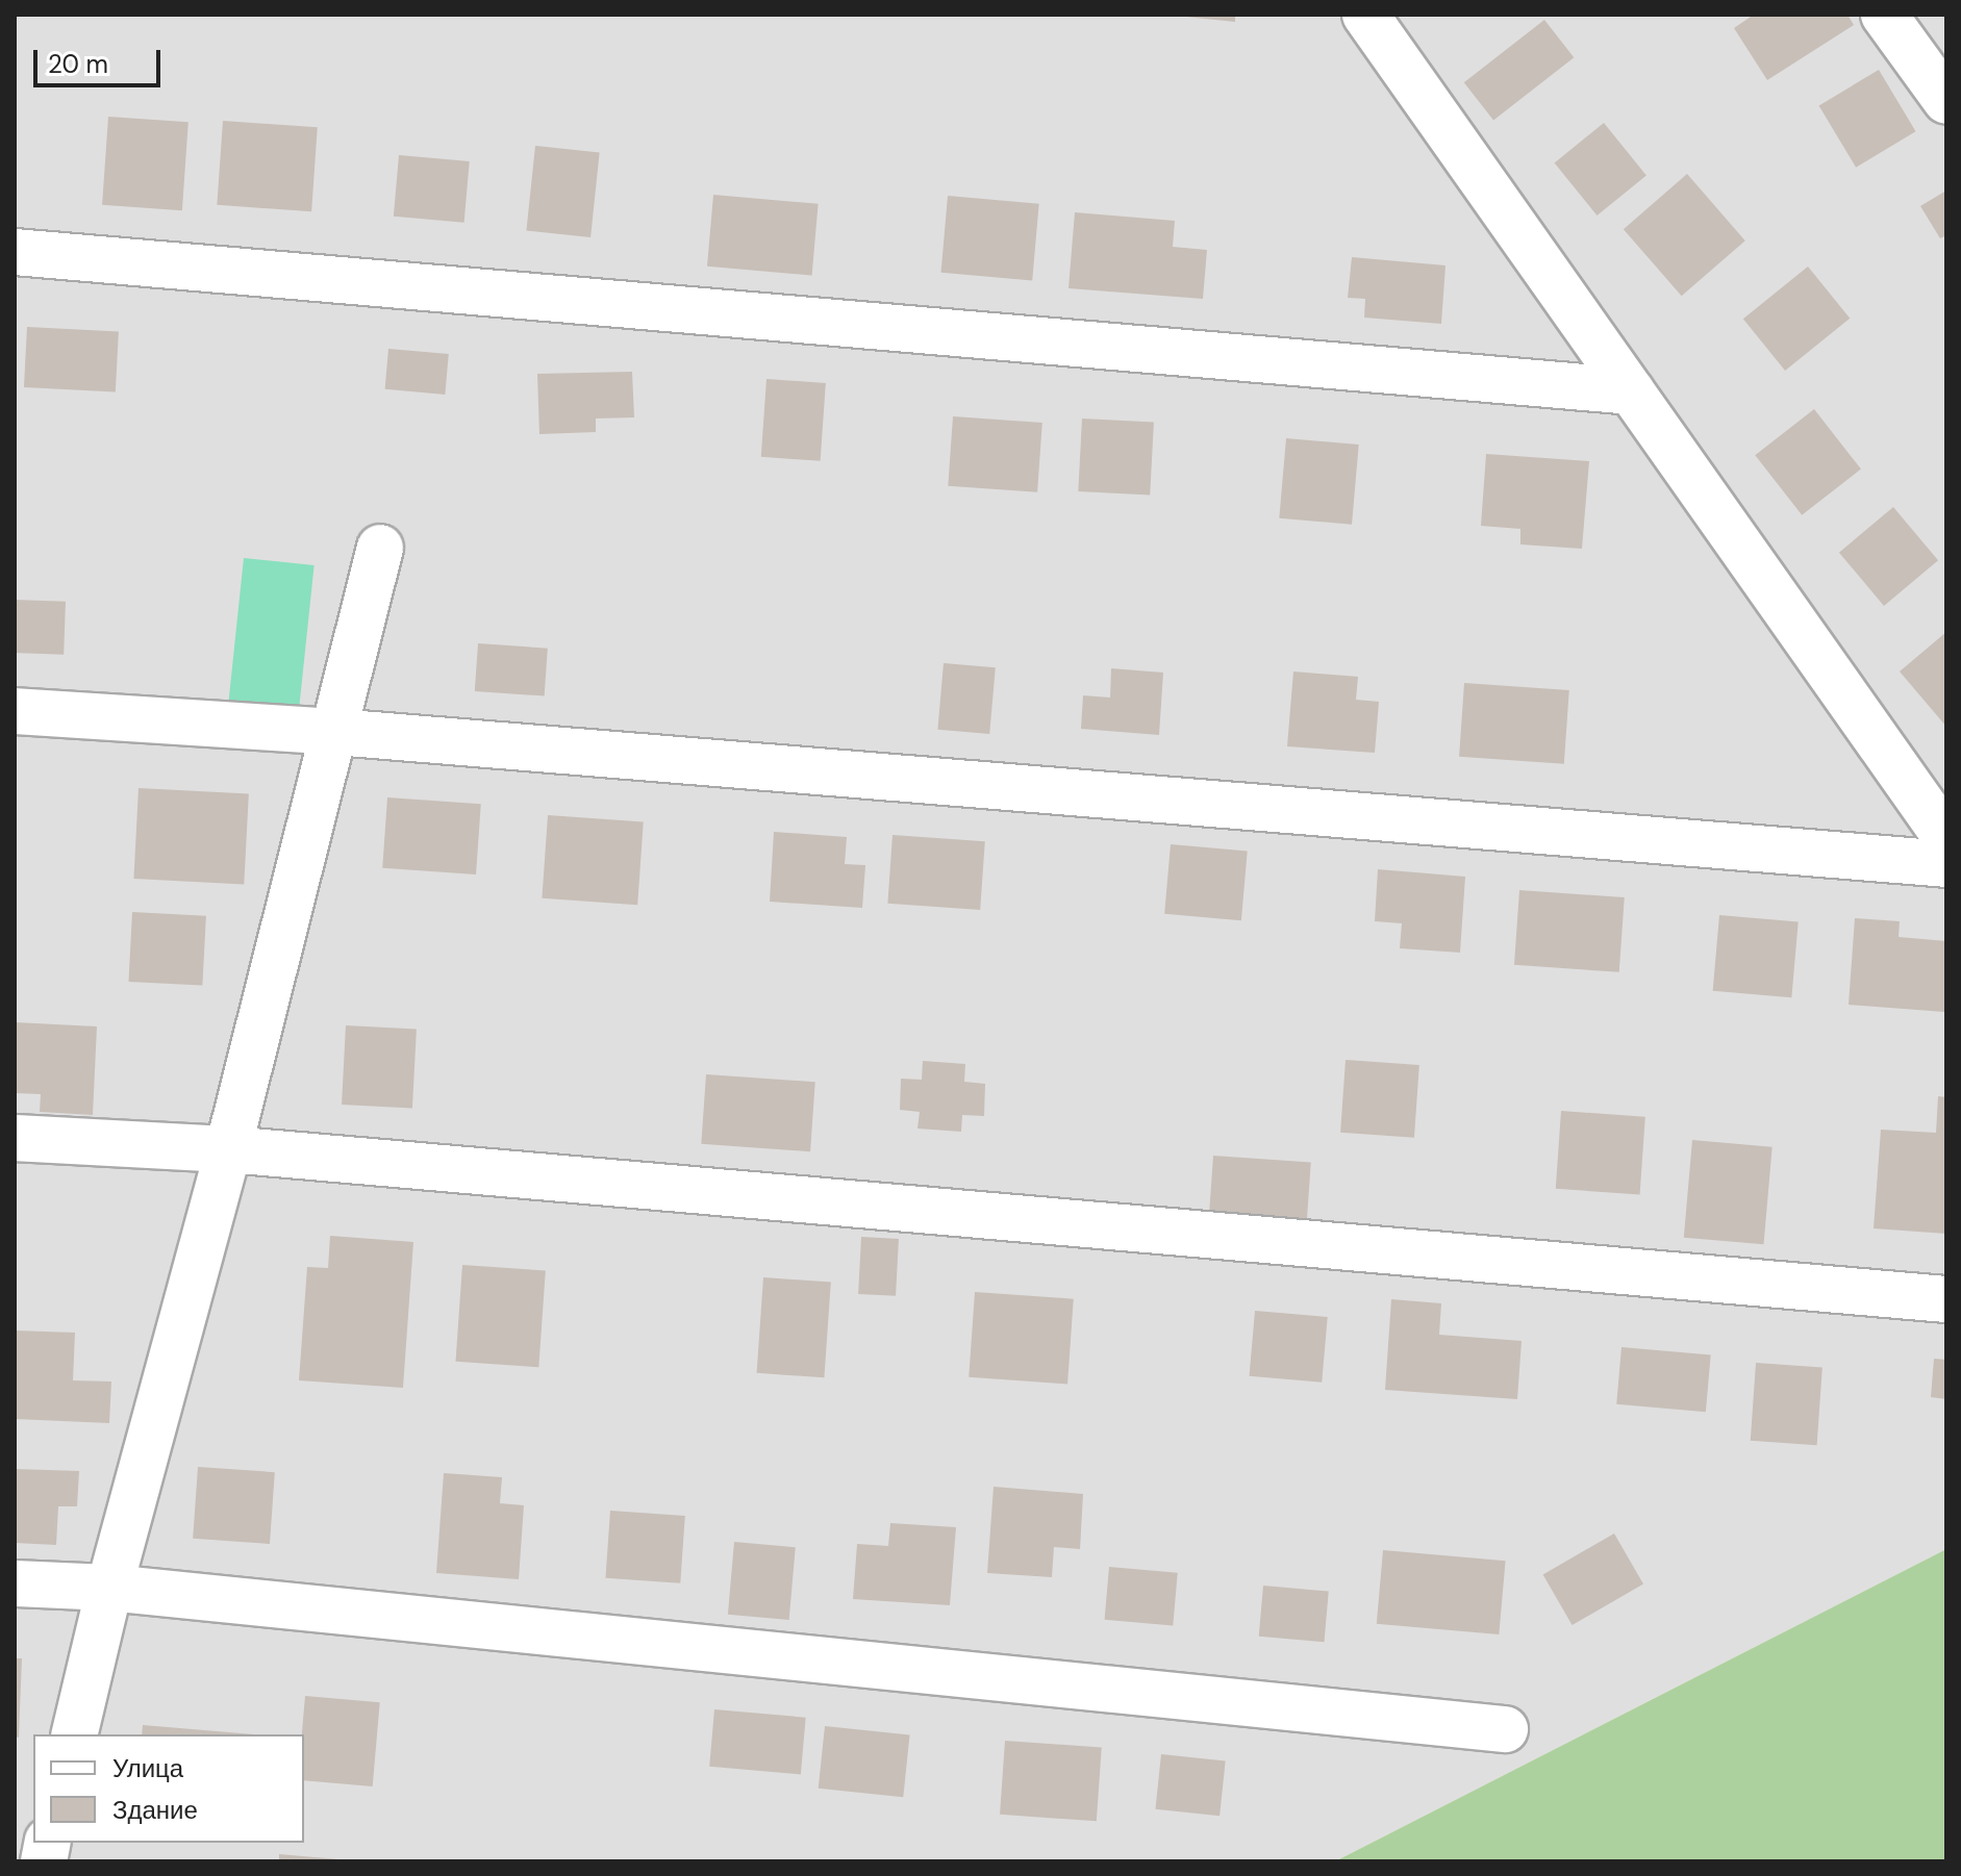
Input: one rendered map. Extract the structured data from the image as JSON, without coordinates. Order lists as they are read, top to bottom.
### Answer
{
  "legend": ["Улица", "Здание"],
  "scale_bar": "20 m"
}
